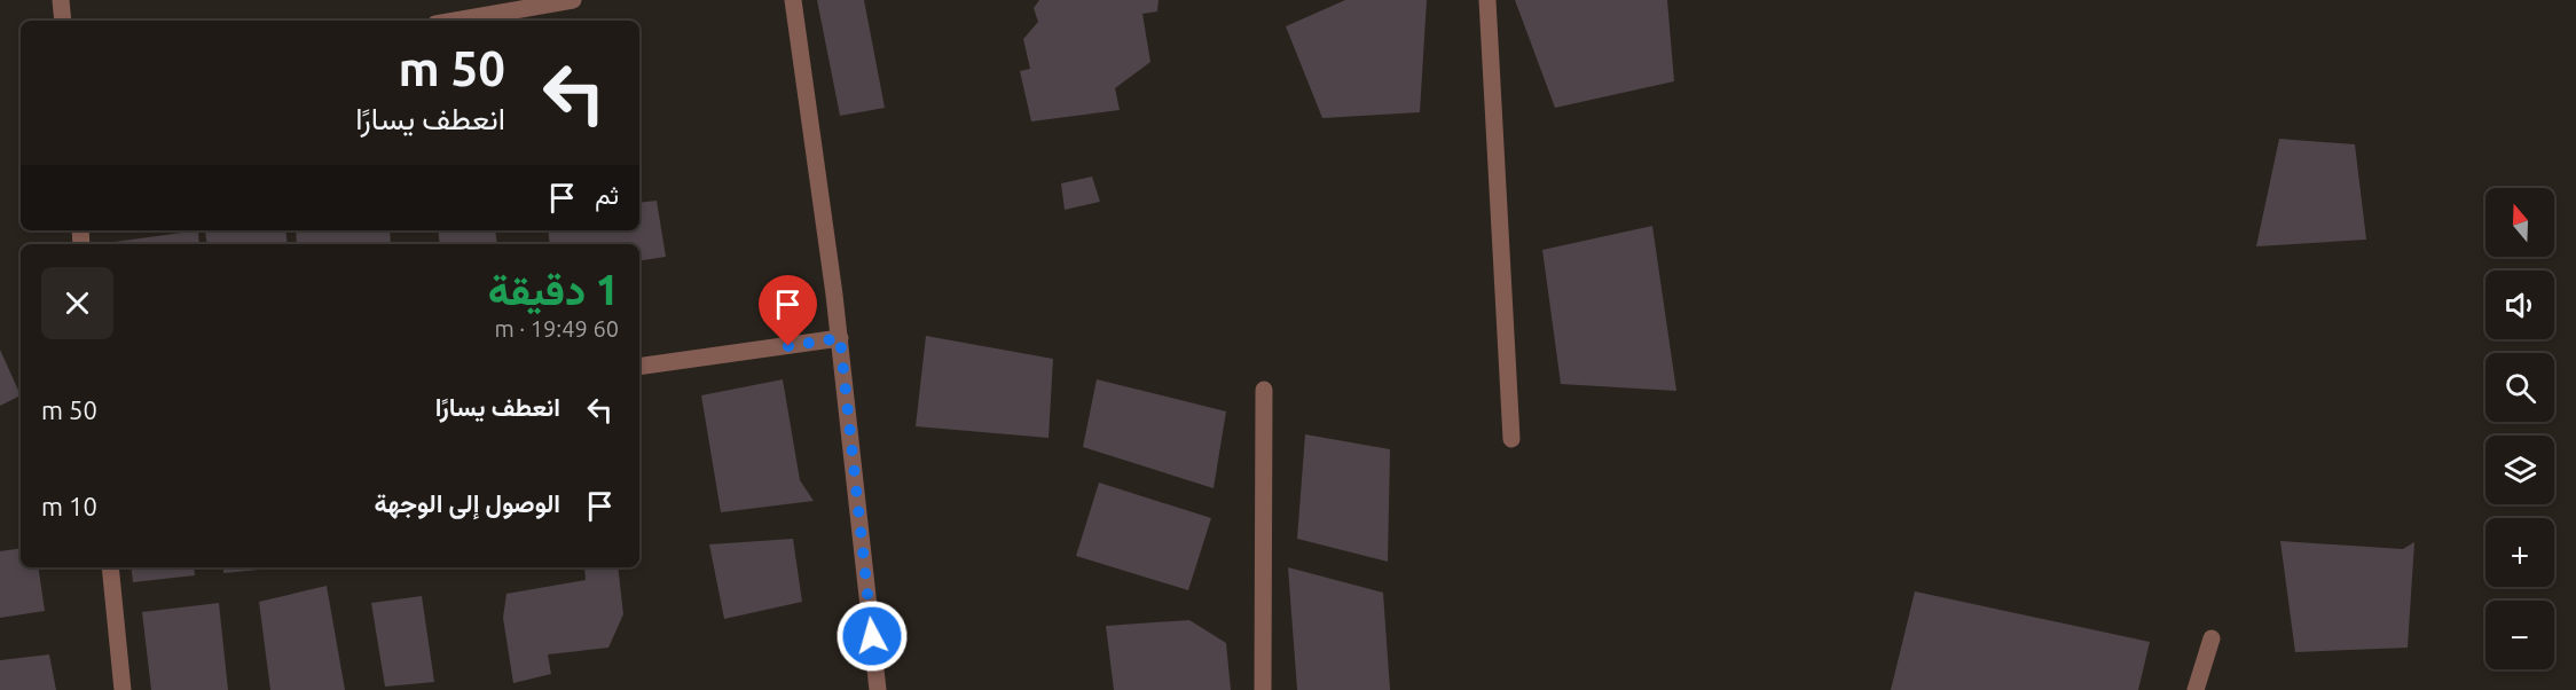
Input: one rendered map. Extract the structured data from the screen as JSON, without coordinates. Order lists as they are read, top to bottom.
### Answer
{
  "north": "top",
  "page": {
    "turn": ["50 m", "انعطف يسارًا"],
    "then": "ثم",
    "map_buttons": ["+", "−"],
    "heading": ["1 دقيقة", "60 m · 19:49"],
    "list": [
      {
        "name": "انعطف يسارًا",
        "value": "50 m"
      },
      {
        "name": "الوصول إلى الوجهة",
        "value": "10 m"
      }
    ]
  }
}
